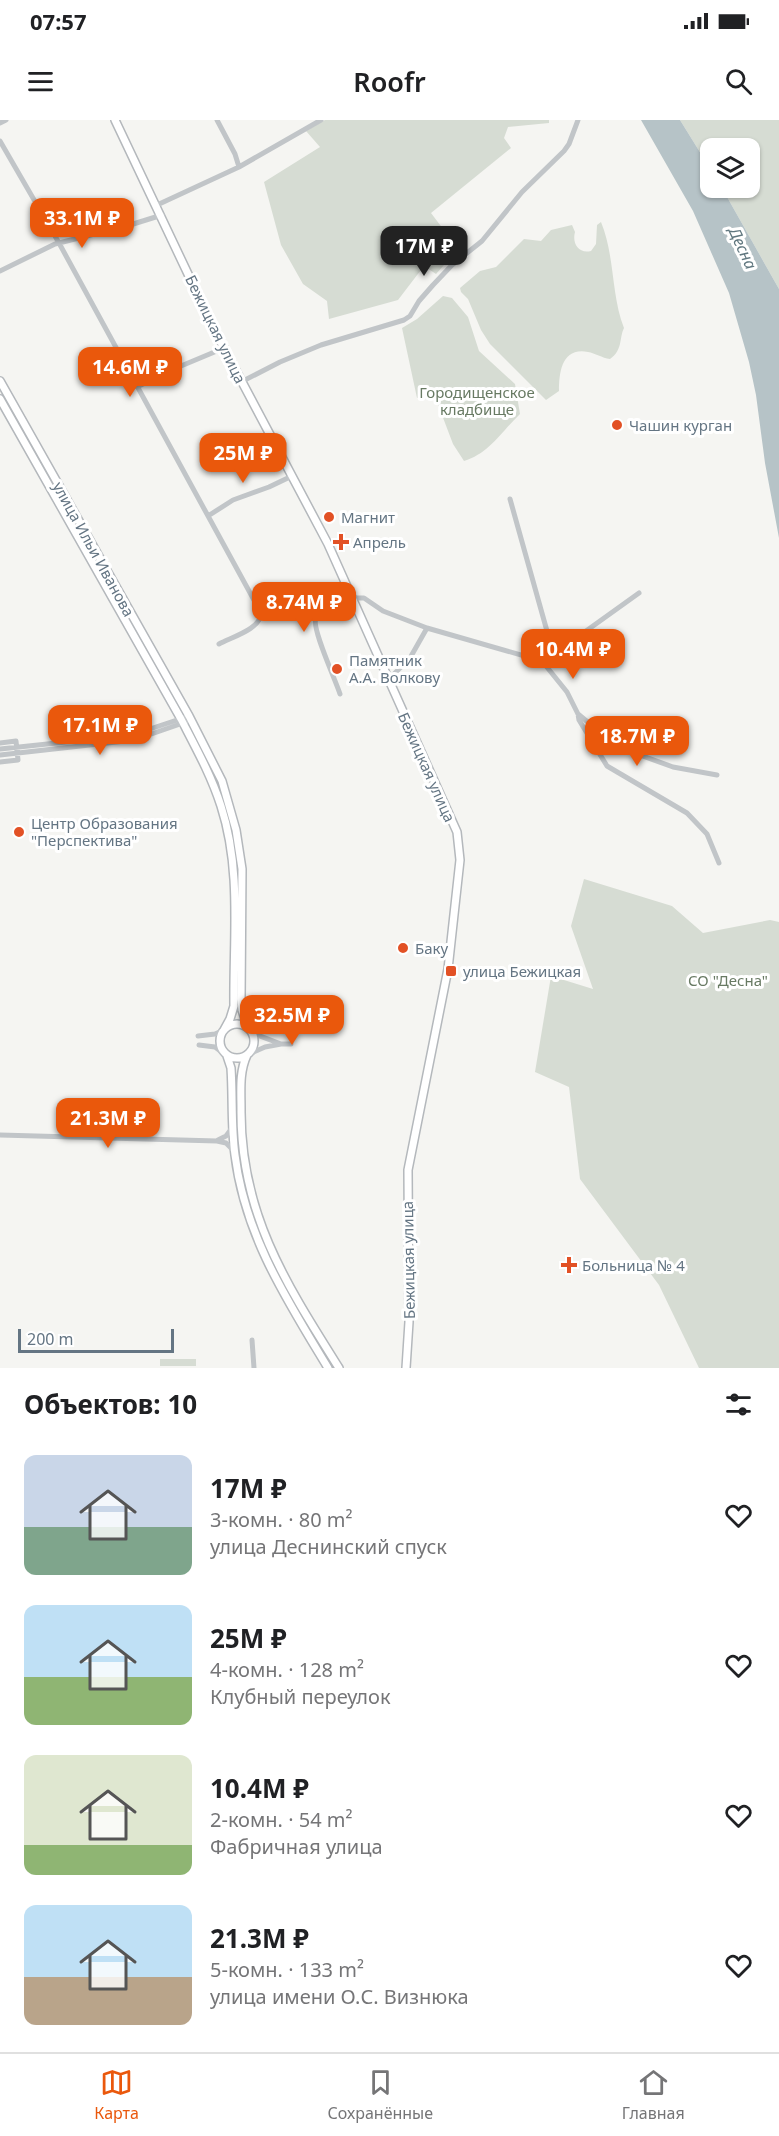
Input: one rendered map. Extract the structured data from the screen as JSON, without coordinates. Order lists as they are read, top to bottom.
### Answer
{
  "streets": {
    "main road": ["Бежицкая улица", "улица Ильи Иванова"]
  },
  "water": ["Десна"],
  "parks": ["Городищенское кладбище", "СО \"Десна\""],
  "places": {
    "other": [
      "Чашин курган",
      "Магнит",
      "Памятник А.А. Волкову",
      "Центр Образования \"Перспектива\"",
      "Баку"
    ],
    "health": ["Апрель", "Больница № 4"],
    "transit": ["улица Бежицкая"]
  },
  "scale_bar": "200 m",
  "page": {
    "status": "07:57",
    "header": "Roofr",
    "price": [
      "33.1M ₽",
      "17M ₽",
      "14.6M ₽",
      "25M ₽",
      "8.74M ₽",
      "10.4M ₽",
      "17.1M ₽",
      "18.7M ₽",
      "32.5M ₽",
      "21.3M ₽"
    ],
    "scale": "200 m",
    "heading": "Объектов: 10",
    "list": [
      {
        "name": "17M ₽",
        "note": "3-комн. · 80 m² · улица Деснинский спуск"
      },
      {
        "name": "25M ₽",
        "note": "4-комн. · 128 m² · Клубный переулок"
      },
      {
        "name": "10.4M ₽",
        "note": "2-комн. · 54 m² · Фабричная улица"
      },
      {
        "name": "21.3M ₽",
        "note": "5-комн. · 133 m² · улица имени О.С. Визнюка"
      }
    ],
    "tabs": ["Карта", "Сохранённые", "Главная"]
  }
}
